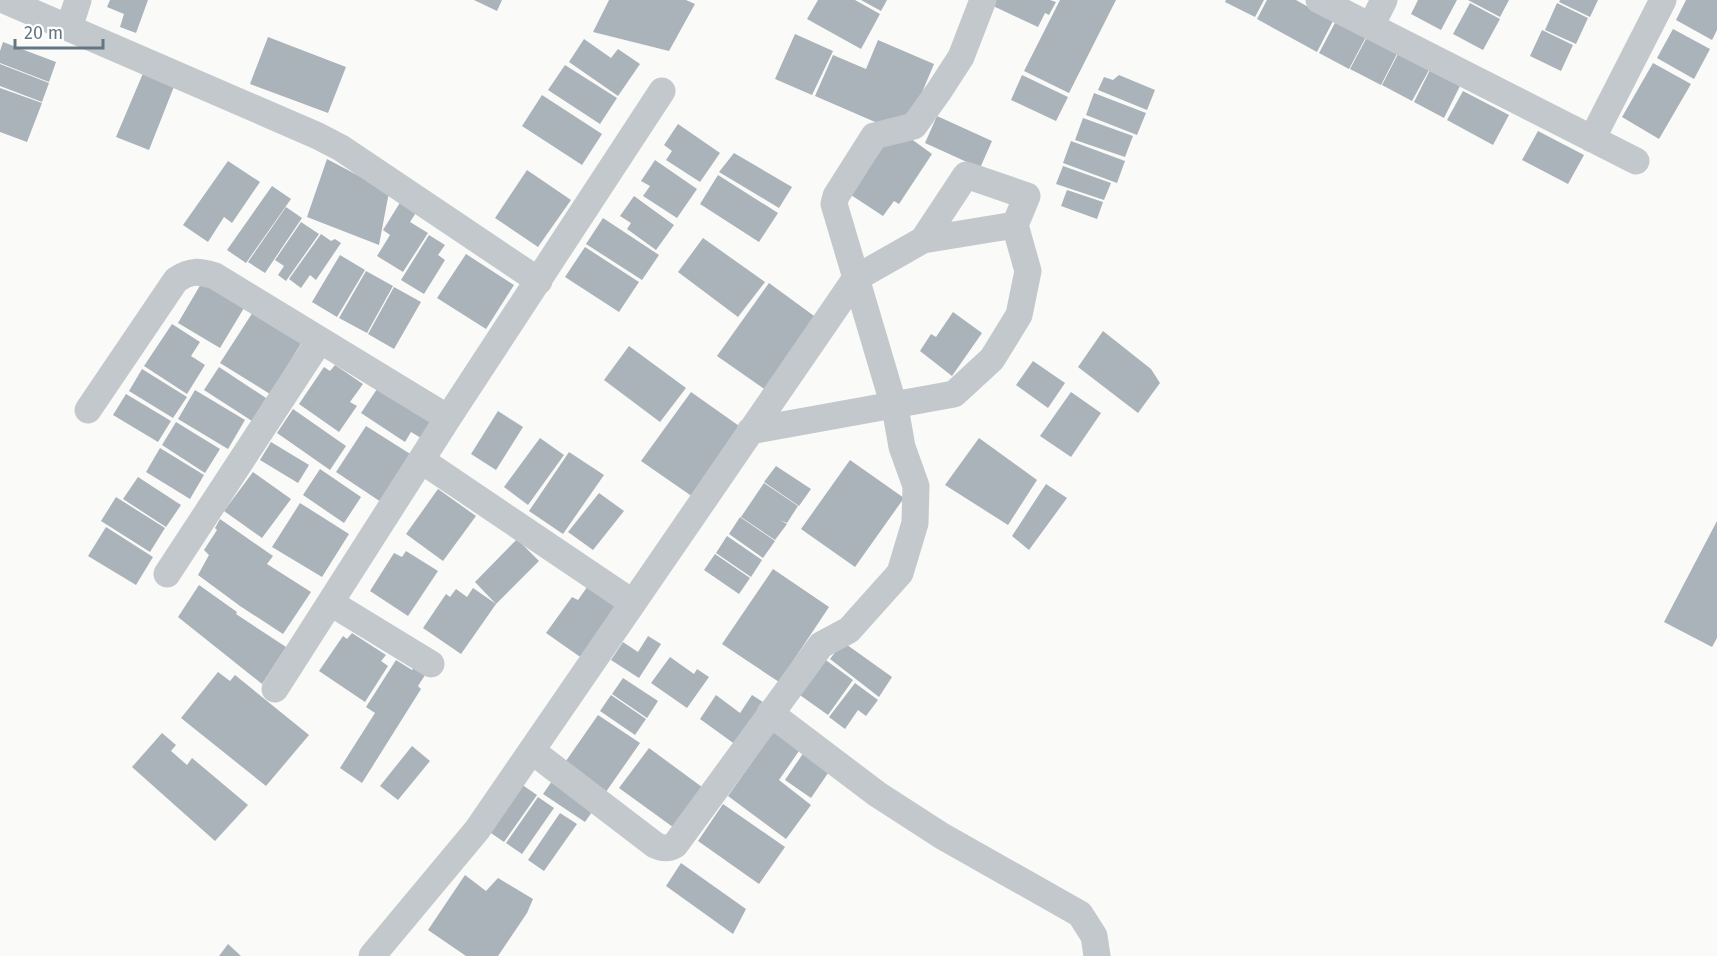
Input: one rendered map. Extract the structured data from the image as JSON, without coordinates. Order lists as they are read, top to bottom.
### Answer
{
  "scale_bar": "20 m"
}
